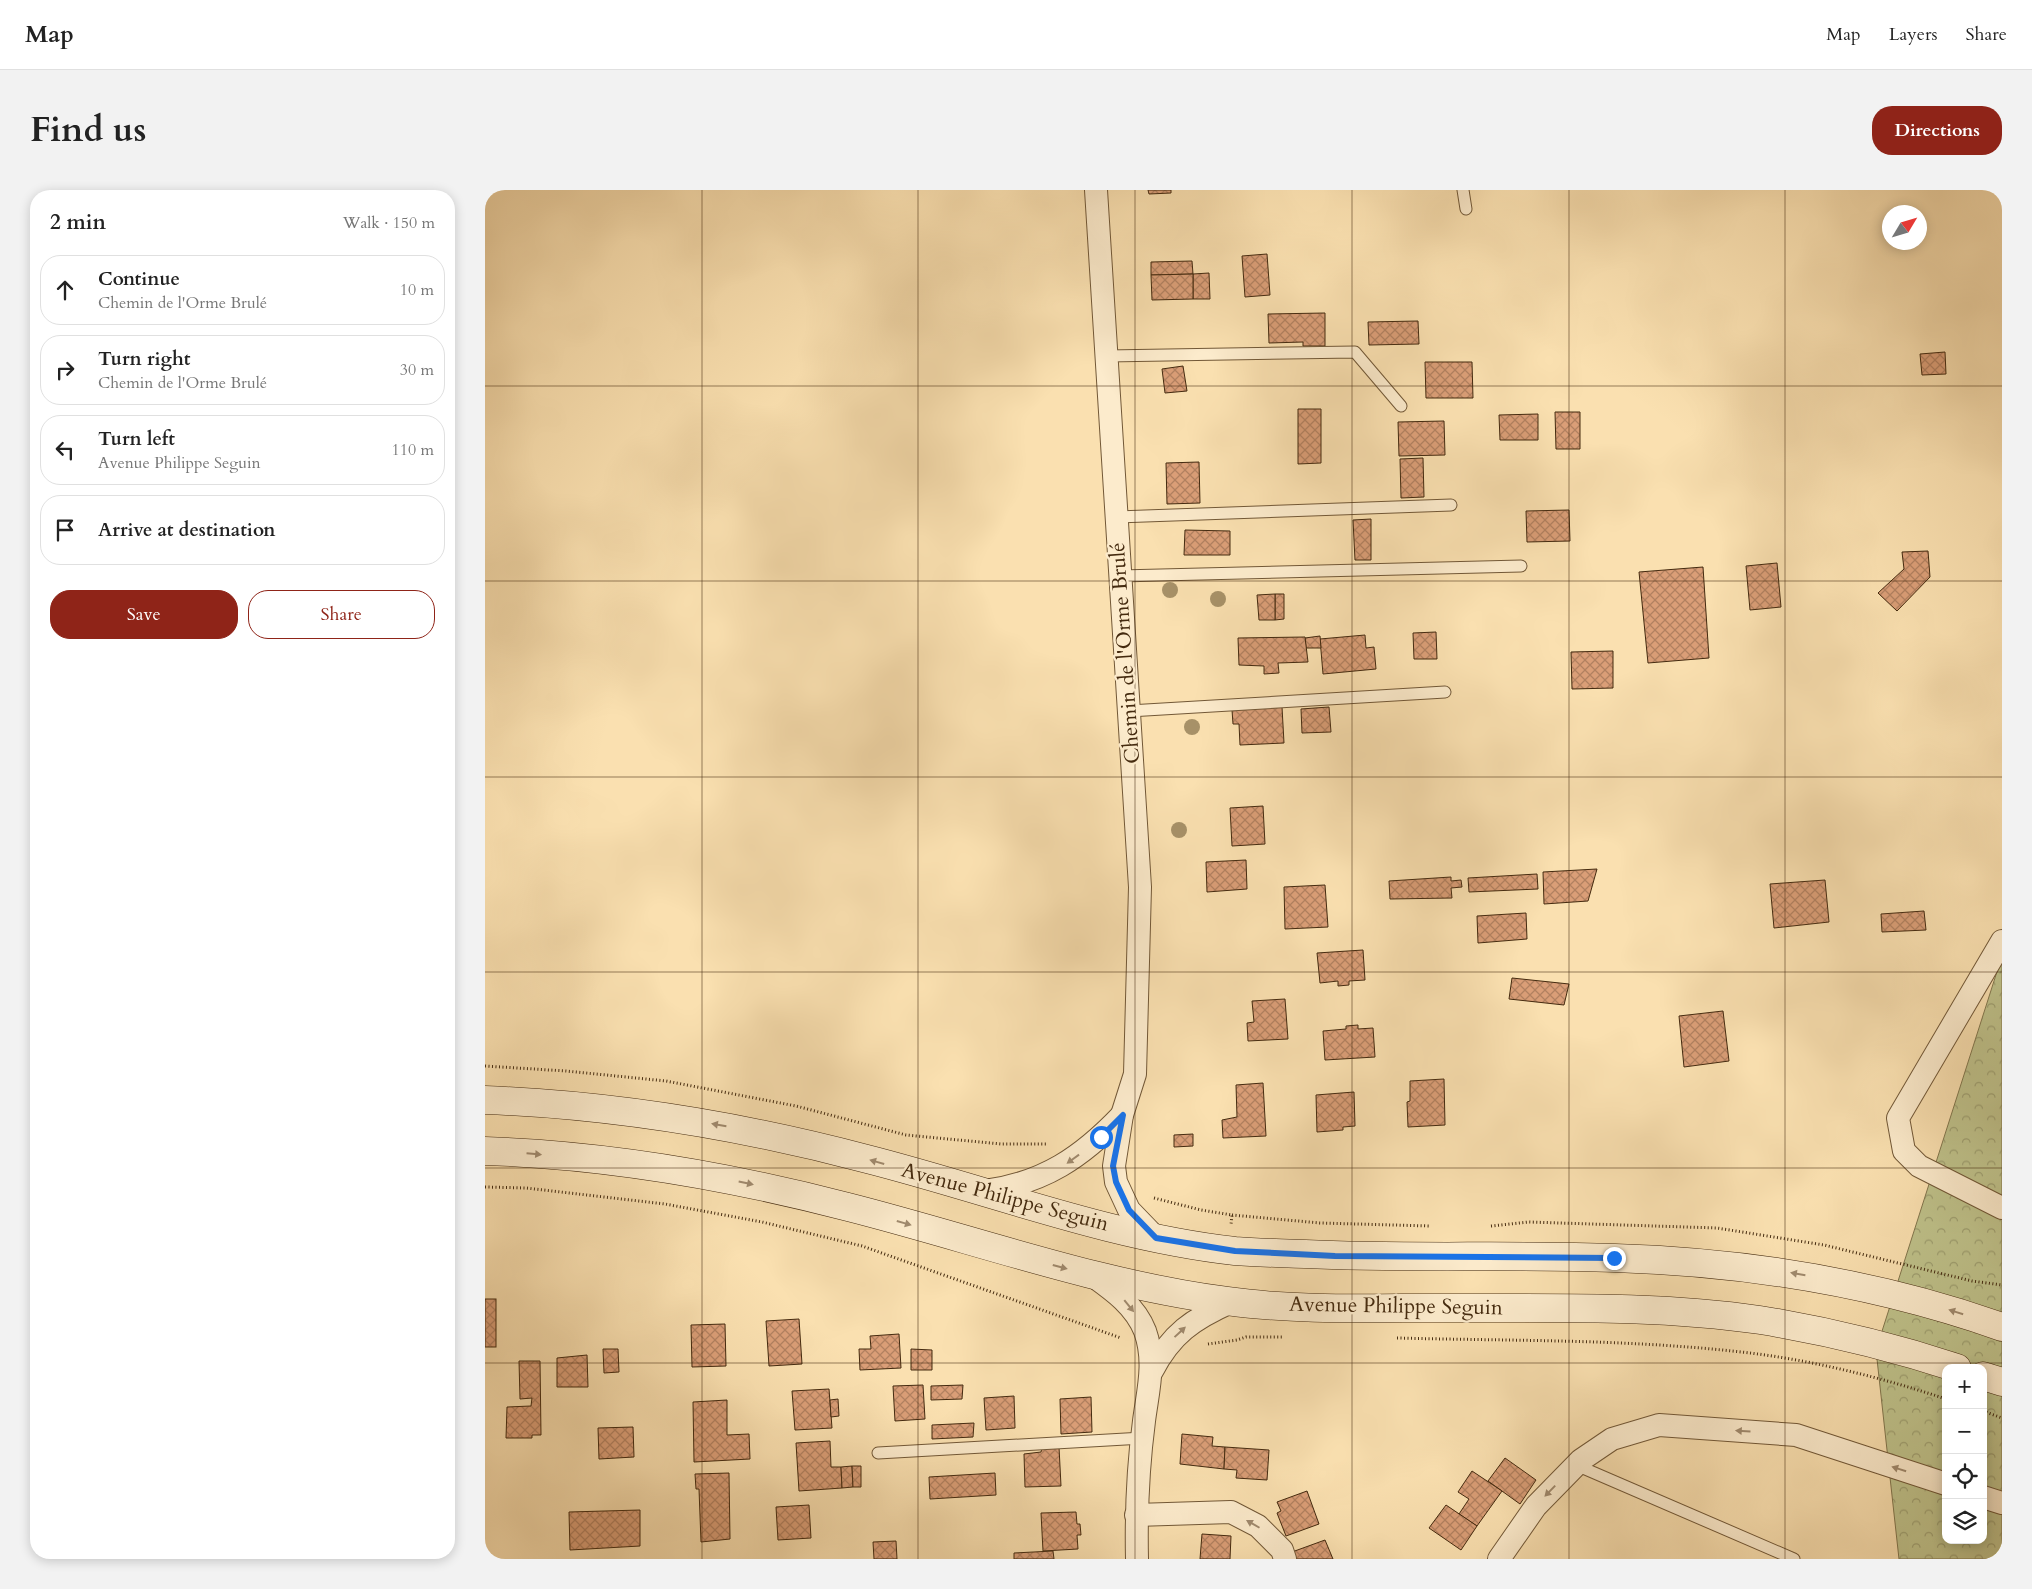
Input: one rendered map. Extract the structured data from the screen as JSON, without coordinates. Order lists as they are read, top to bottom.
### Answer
{
  "streets": {
    "main road": ["Avenue Philippe Seguin"],
    "street": ["Chemin de l'Orme Brulé"]
  },
  "crossings": [
    ["Chemin de l'Orme Brulé", "Avenue Philippe Seguin"]
  ],
  "north": "top right",
  "page": {
    "header": "Map",
    "nav": ["Map", "Layers", "Share"],
    "title": "Find us",
    "buttons": [
      "Directions",
      ["Save", "Share"]
    ],
    "heading": ["2 min", "Walk · 150 m"],
    "list": [
      ["Continue", "Chemin de l'Orme Brulé", "10 m"],
      ["Turn right", "Chemin de l'Orme Brulé", "30 m"],
      ["Turn left", "Avenue Philippe Seguin", "110 m"],
      "Arrive at destination"
    ],
    "map_buttons": ["+", "−"]
  }
}
